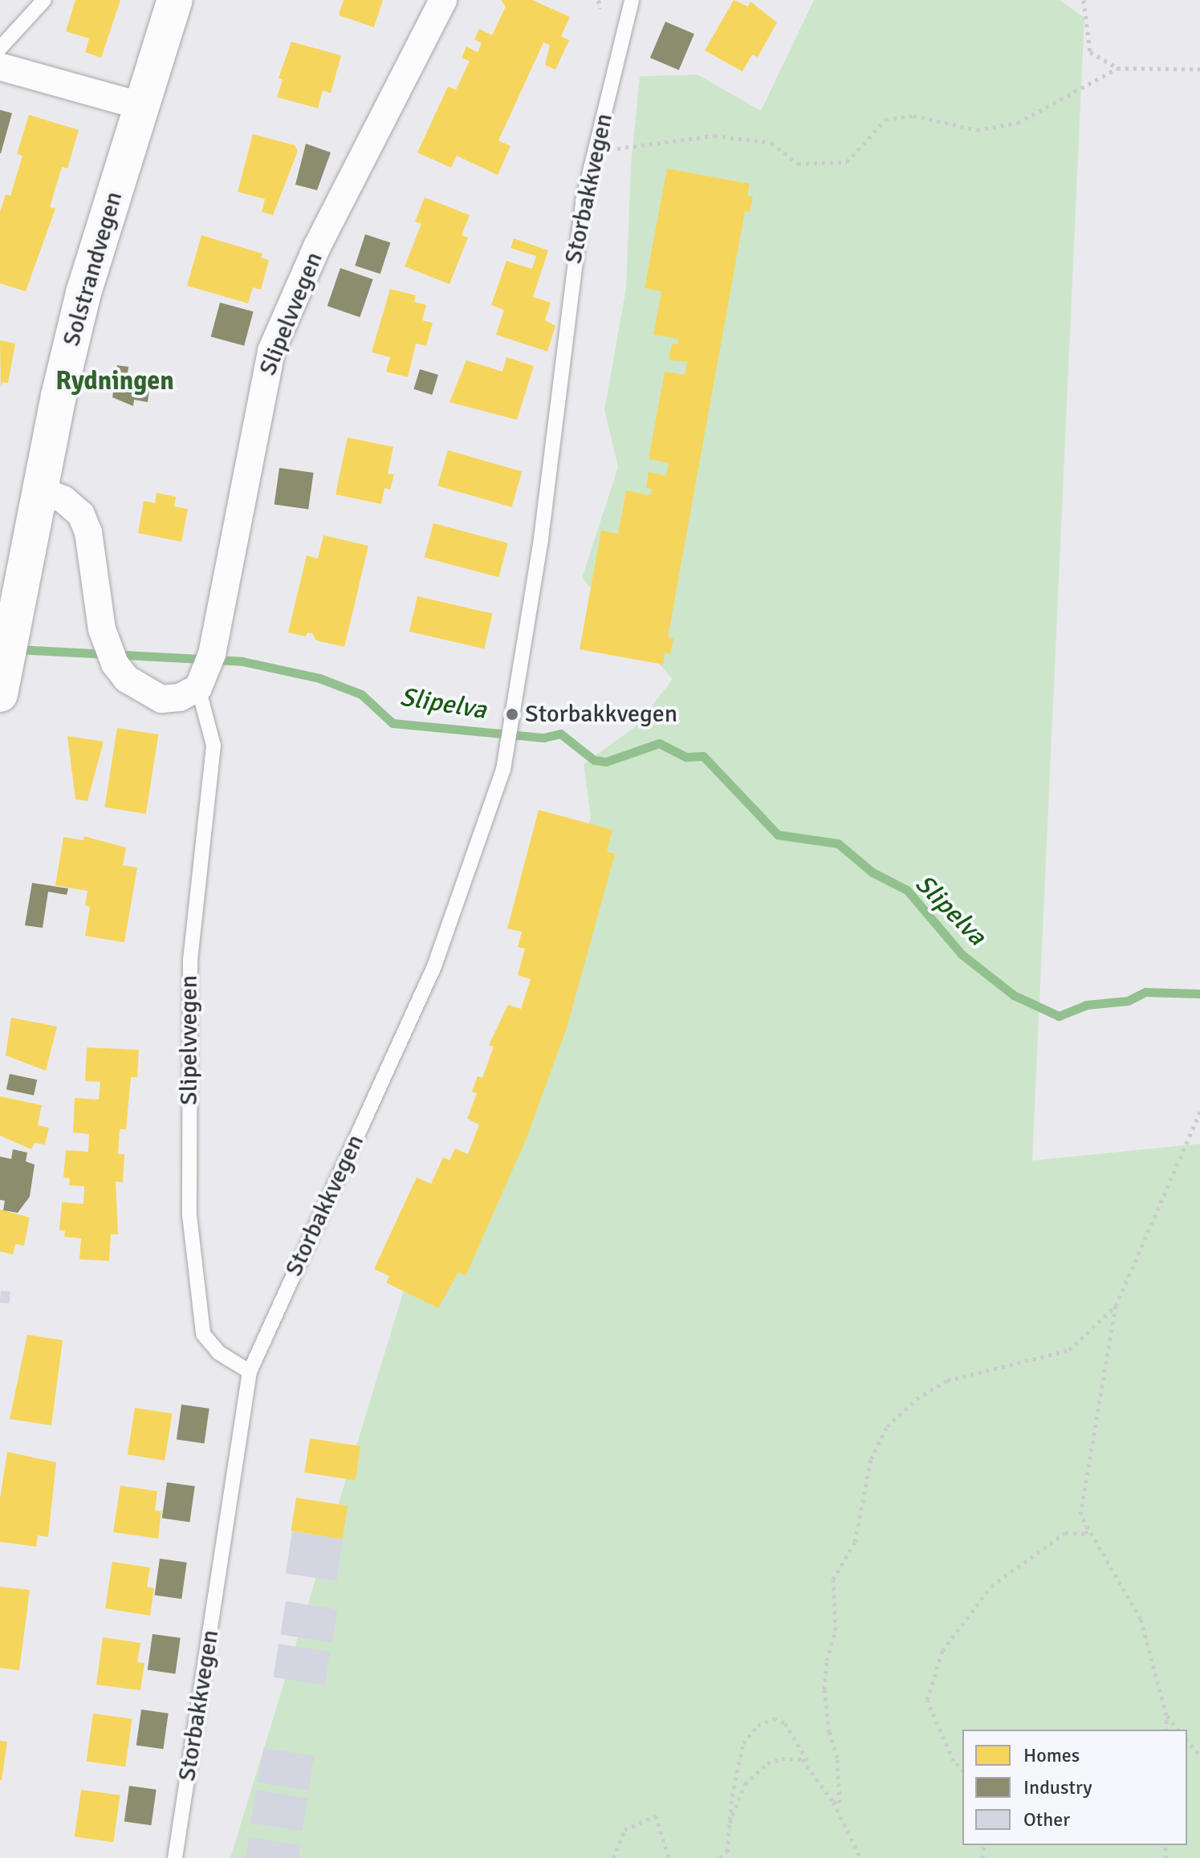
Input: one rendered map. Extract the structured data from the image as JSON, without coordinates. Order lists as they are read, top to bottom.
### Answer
{
  "streets": {
    "street": ["Solstrandvegen", "Slipelvvegen"],
    "lane": ["Storbakkvegen"]
  },
  "crossings": [
    ["Storbakkvegen", "Slipelvvegen"]
  ],
  "districts": ["Rydningen"],
  "water": ["Slipelva"],
  "places": ["Storbakkvegen"],
  "legend": ["Homes", "Industry", "Other"]
}
